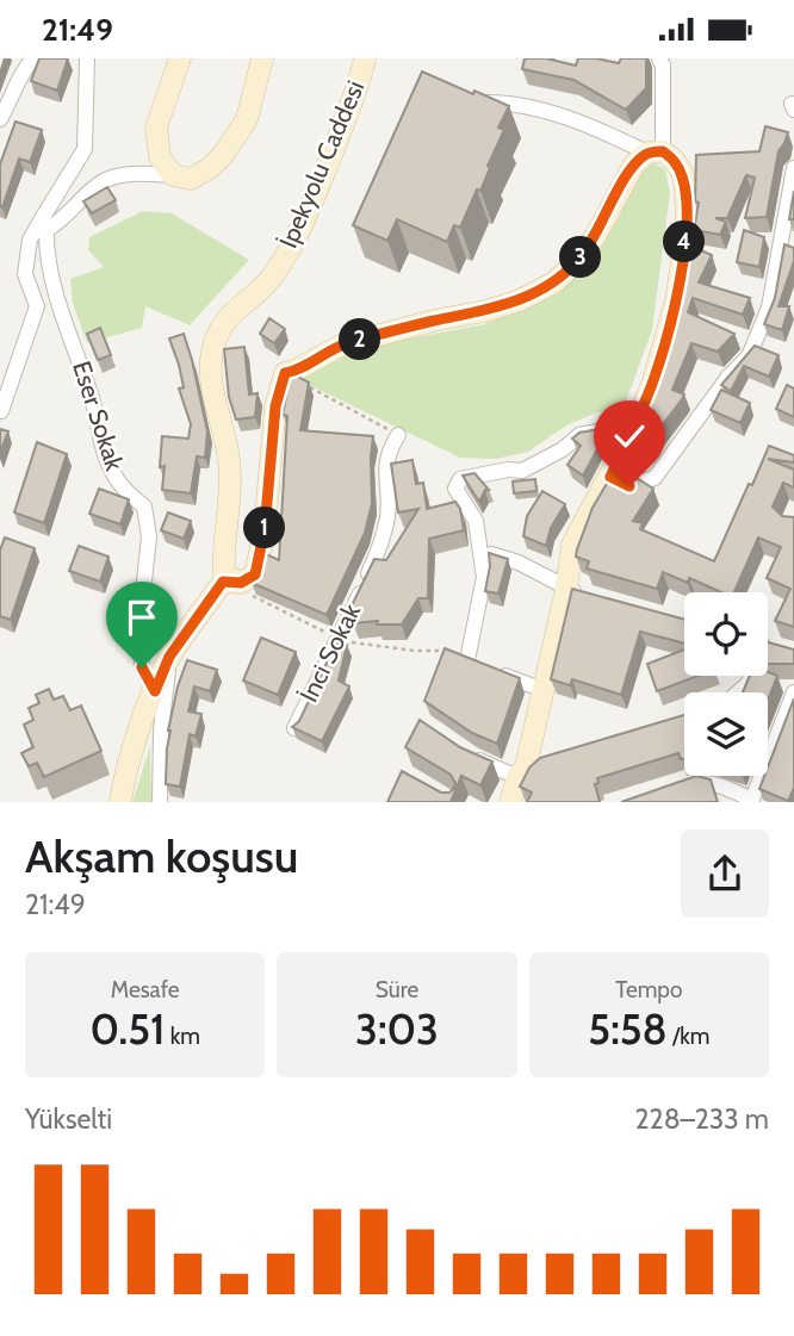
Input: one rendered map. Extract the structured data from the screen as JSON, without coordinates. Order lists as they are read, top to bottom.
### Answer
{
  "streets": {
    "street": ["İpekyolu Caddesi", "Eser Sokak", "İnci Sokak"]
  },
  "page": {
    "status": "21:49",
    "pins": [
      "4",
      "3",
      "2",
      "1"
    ],
    "heading": ["Akşam koşusu", "21:49"],
    "stats": [
      ["Mesafe", "0.51 km"],
      ["Süre", "3:03"],
      ["Tempo", "5:58 /km"]
    ],
    "chart": ["Yükselti", "228–233 m"]
  }
}
